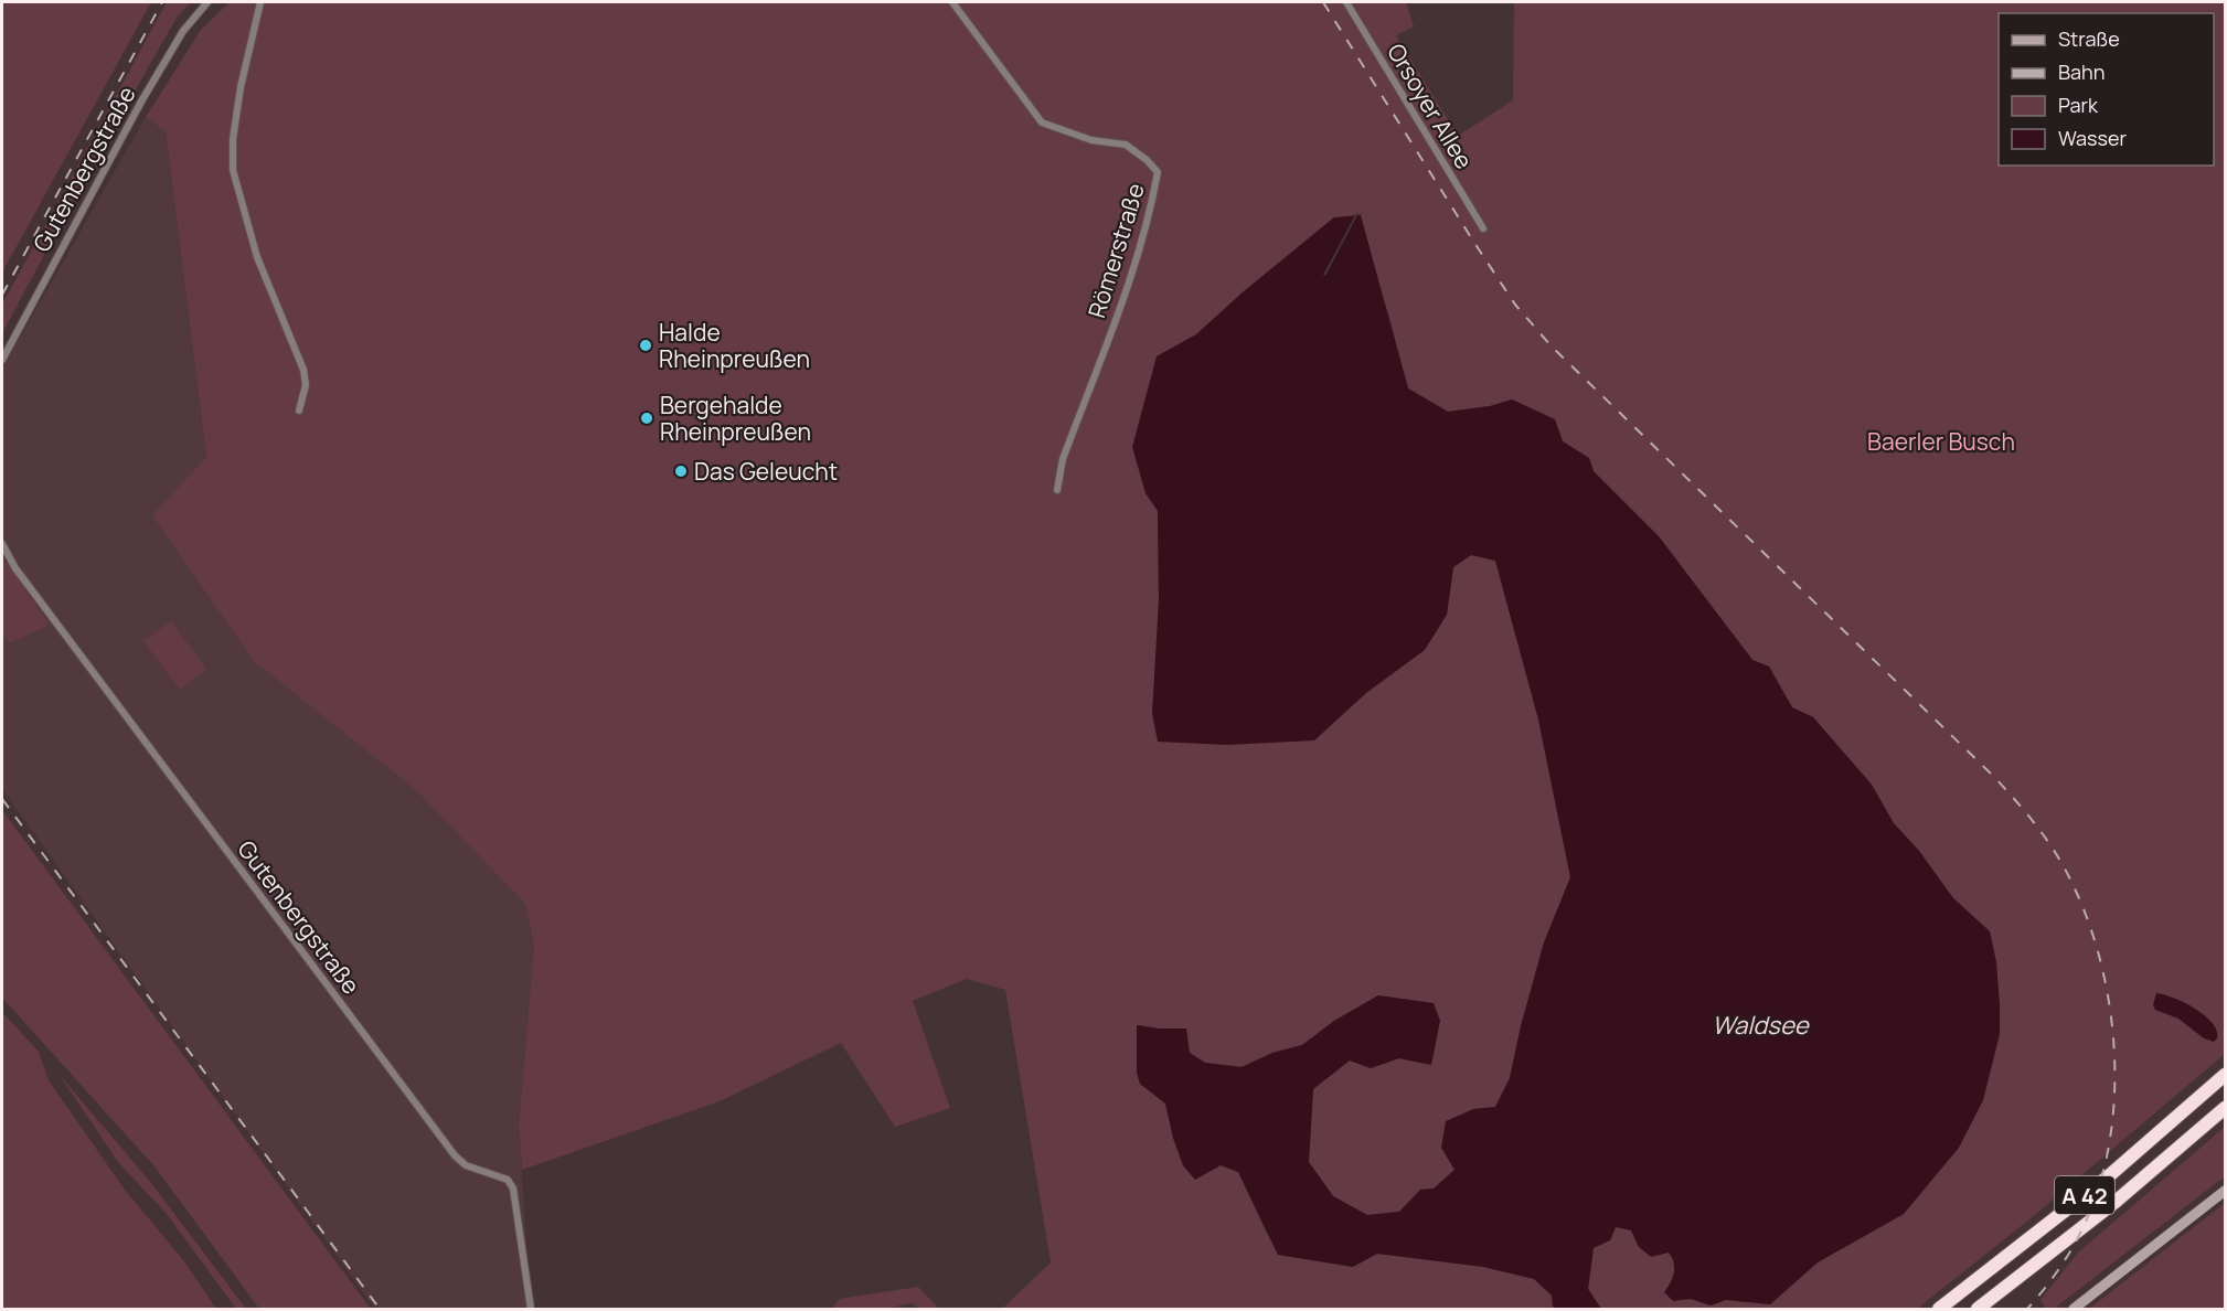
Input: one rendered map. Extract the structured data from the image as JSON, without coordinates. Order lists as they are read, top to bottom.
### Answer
{
  "streets": {
    "highway": ["A 42"],
    "street": ["Orsoyer Allee", "Gutenbergstraße", "Römerstraße"]
  },
  "water": ["Waldsee"],
  "parks": ["Baerler Busch"],
  "places": ["Halde Rheinpreußen", "Bergehalde Rheinpreußen", "Das Geleucht"],
  "legend": [
    "Straße",
    "Bahn",
    "Park",
    "Wasser"
  ]
}
